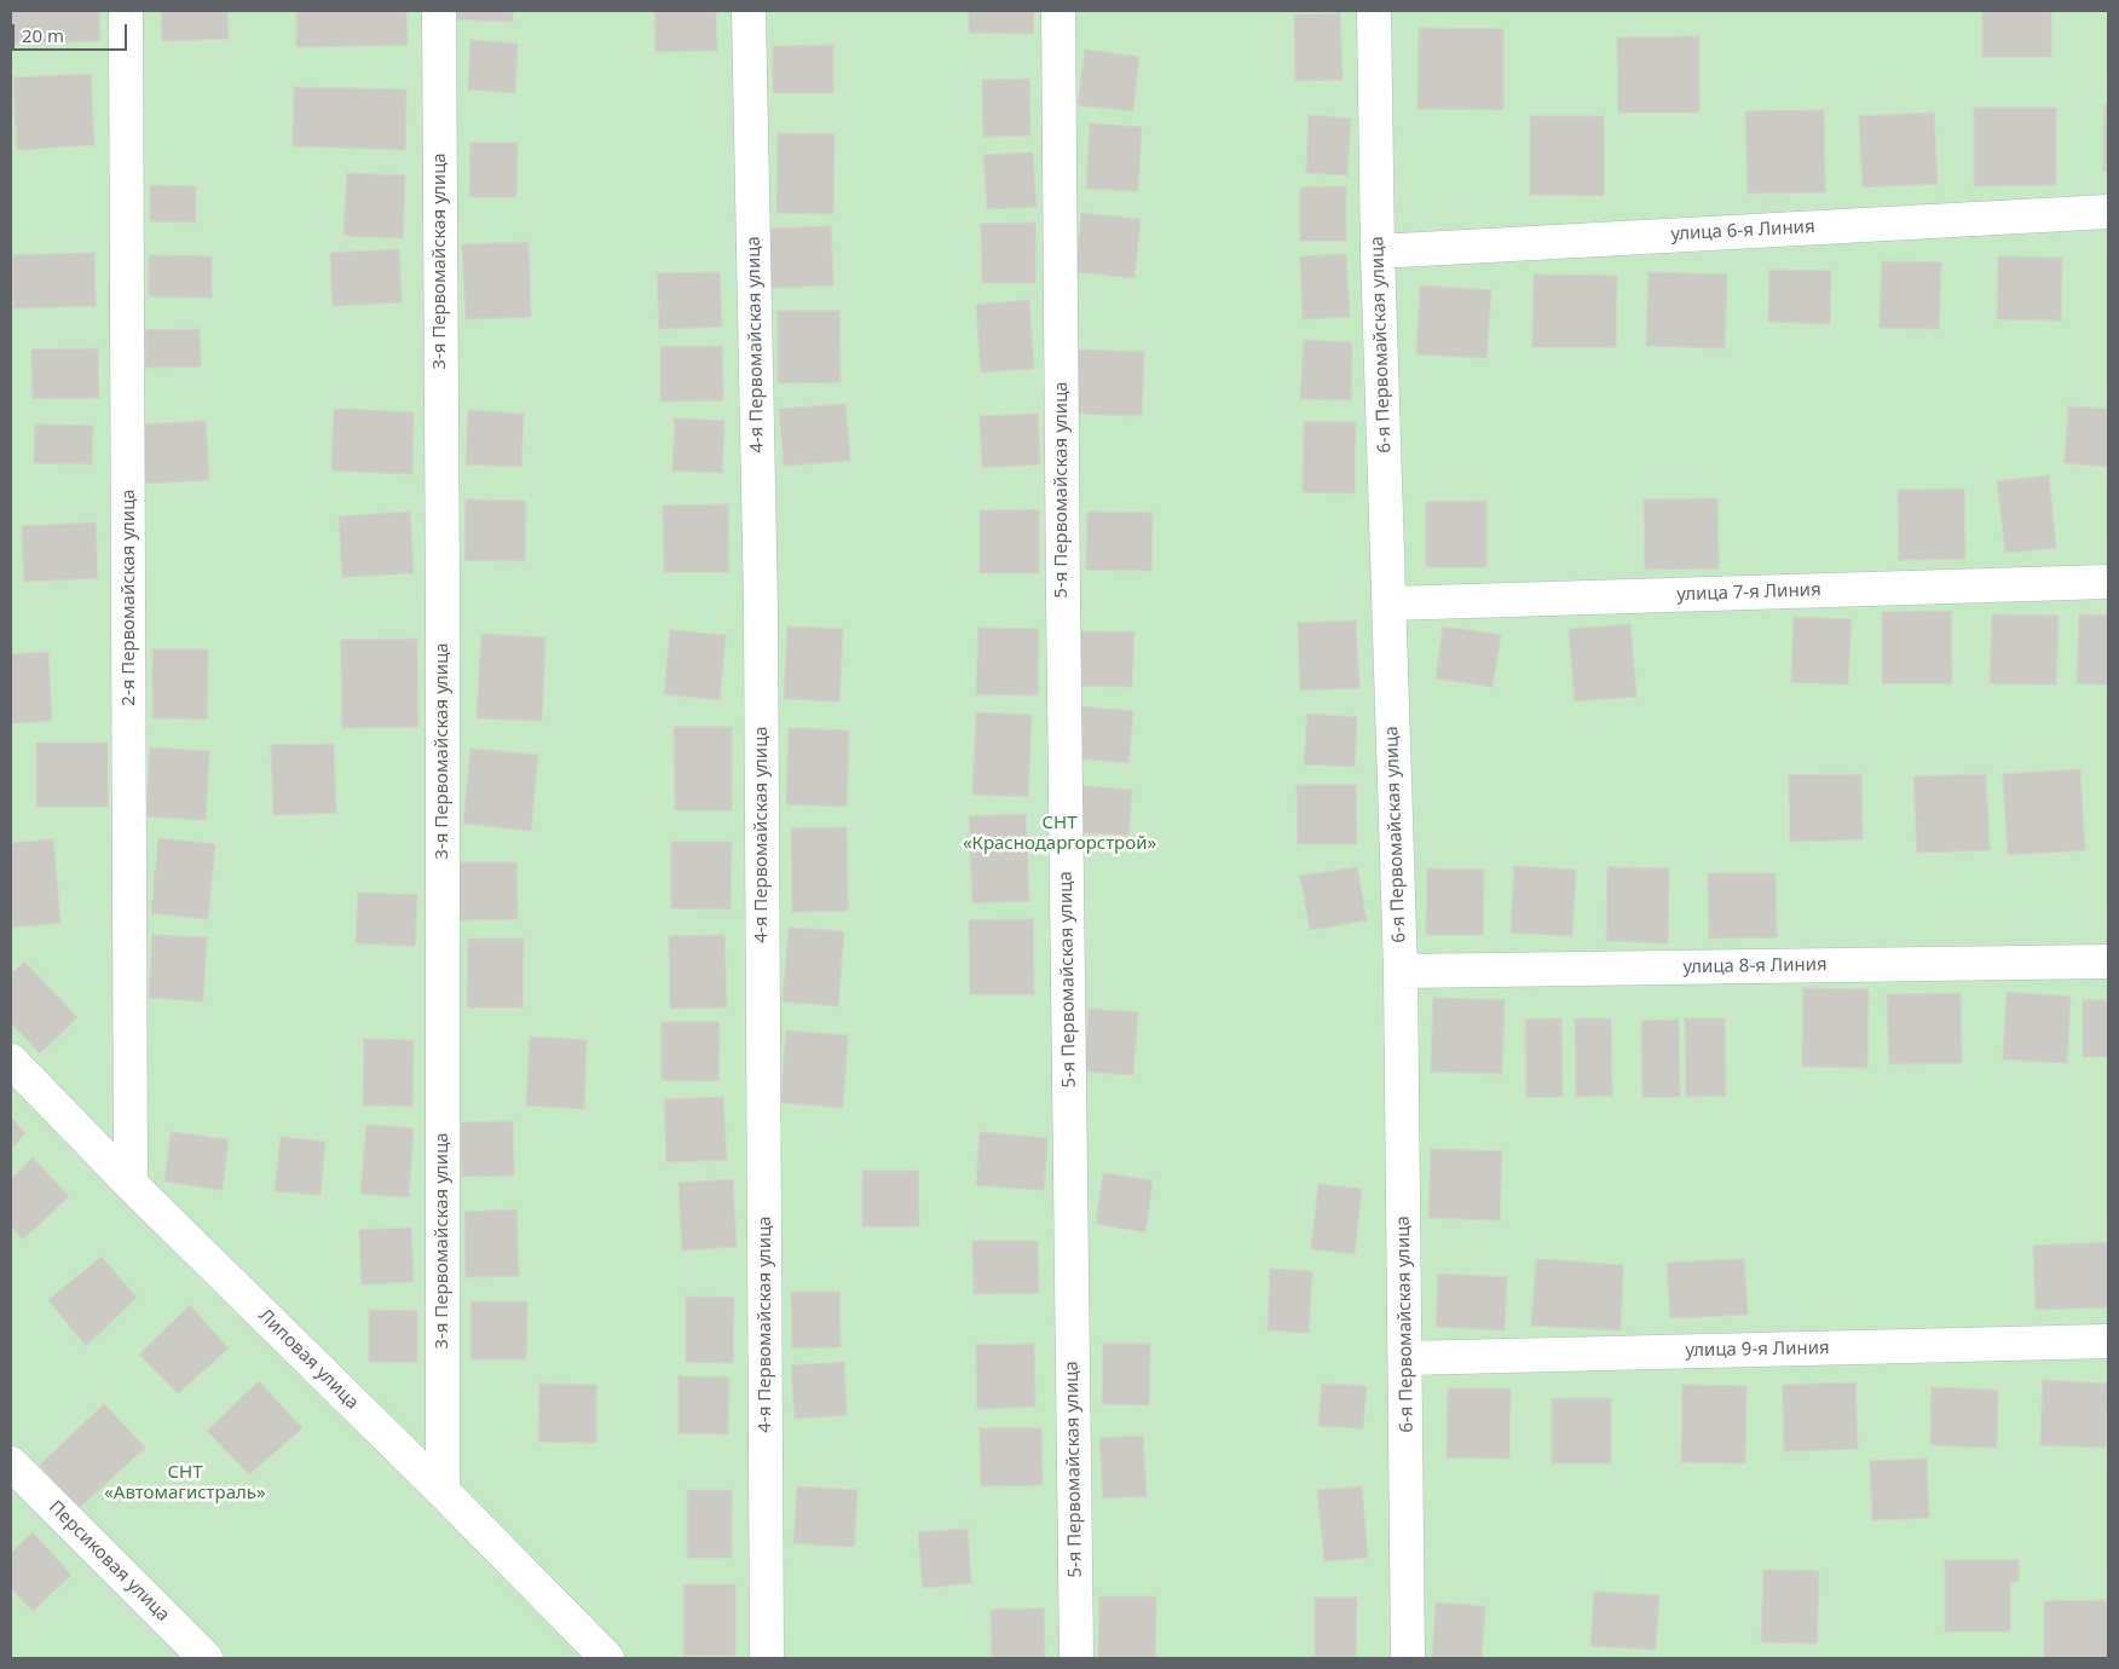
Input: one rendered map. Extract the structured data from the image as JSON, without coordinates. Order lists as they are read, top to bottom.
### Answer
{
  "streets": {
    "street": [
      "улица 6-я Линия",
      "3-я Первомайская улица",
      "4-я Первомайская улица",
      "6-я Первомайская улица",
      "5-я Первомайская улица",
      "улица 7-я Линия",
      "2-я Первомайская улица",
      "улица 8-я Линия",
      "улица 9-я Линия",
      "Липовая улица",
      "Персиковая улица"
    ]
  },
  "crossings": [
    ["улица 6-я Линия", "6-я Первомайская улица"],
    ["3-я Первомайская улица", "Липовая улица"],
    ["6-я Первомайская улица", "улица 7-я Линия"],
    ["6-я Первомайская улица", "улица 8-я Линия"],
    ["6-я Первомайская улица", "улица 9-я Линия"],
    ["2-я Первомайская улица", "Липовая улица"]
  ],
  "parks": ["СНТ «Краснодаргорстрой»", "СНТ «Автомагистраль»"],
  "scale_bar": "20 m"
}
